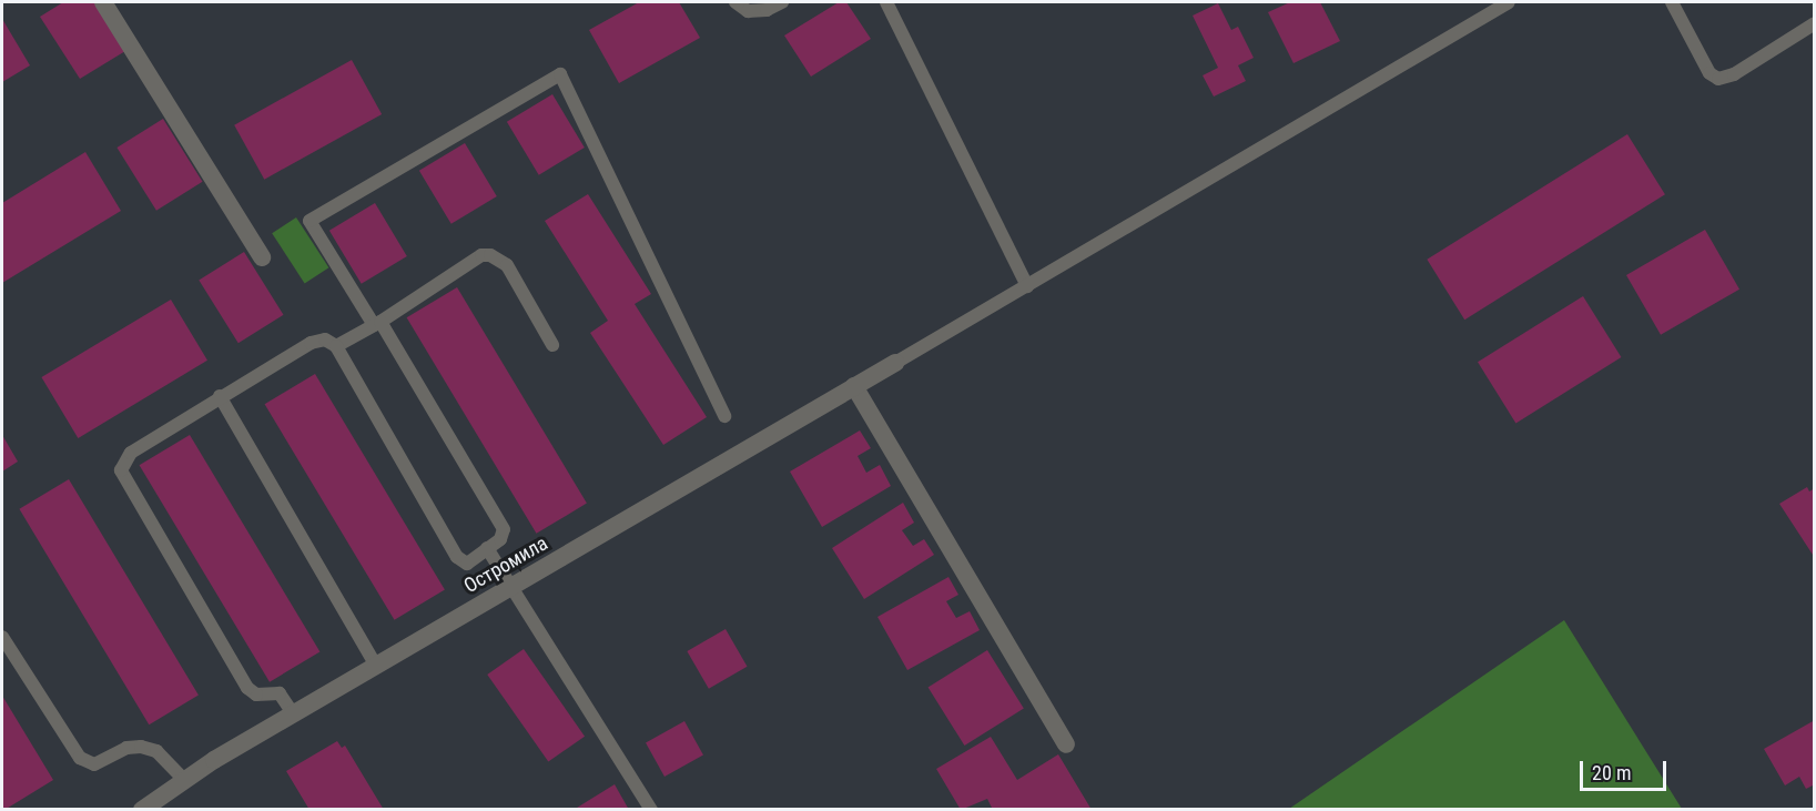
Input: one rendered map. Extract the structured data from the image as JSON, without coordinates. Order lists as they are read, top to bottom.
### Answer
{
  "streets": {
    "street": ["Остромила"]
  },
  "scale_bar": "20 m"
}
